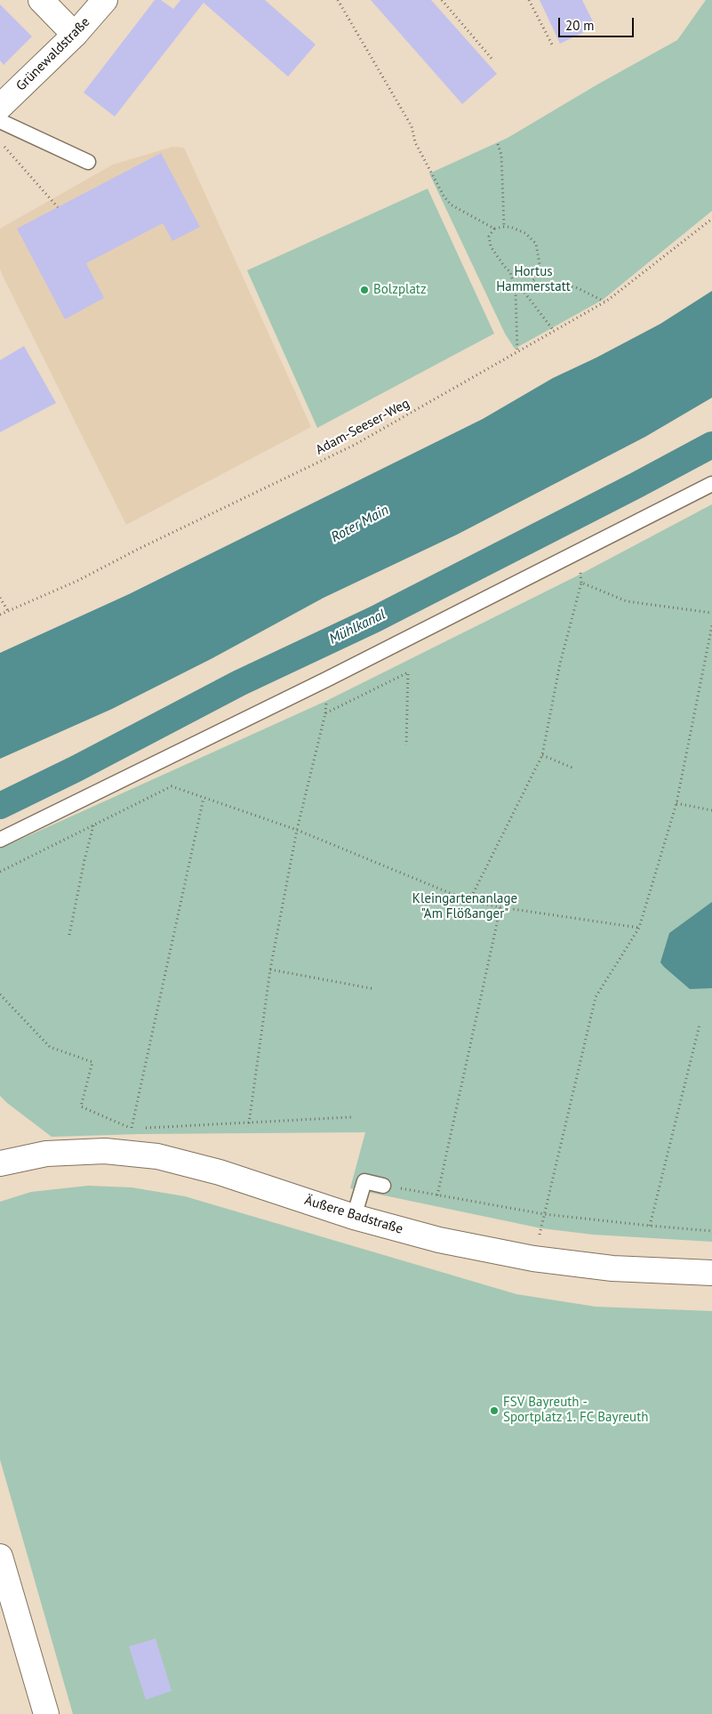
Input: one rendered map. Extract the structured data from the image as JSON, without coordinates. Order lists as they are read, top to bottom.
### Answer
{
  "streets": {
    "street": ["Grünewaldstraße", "Äußere Badstraße"],
    "path": ["Adam-Seeser-Weg"]
  },
  "water": ["Roter Main", "Mühlkanal"],
  "parks": ["Hortus Hammerstatt", "Kleingartenanlage \"Am Flößanger\""],
  "places": ["Bolzplatz", "FSV Bayreuth - Sportplatz 1. FC Bayreuth"],
  "scale_bar": "20 m"
}
